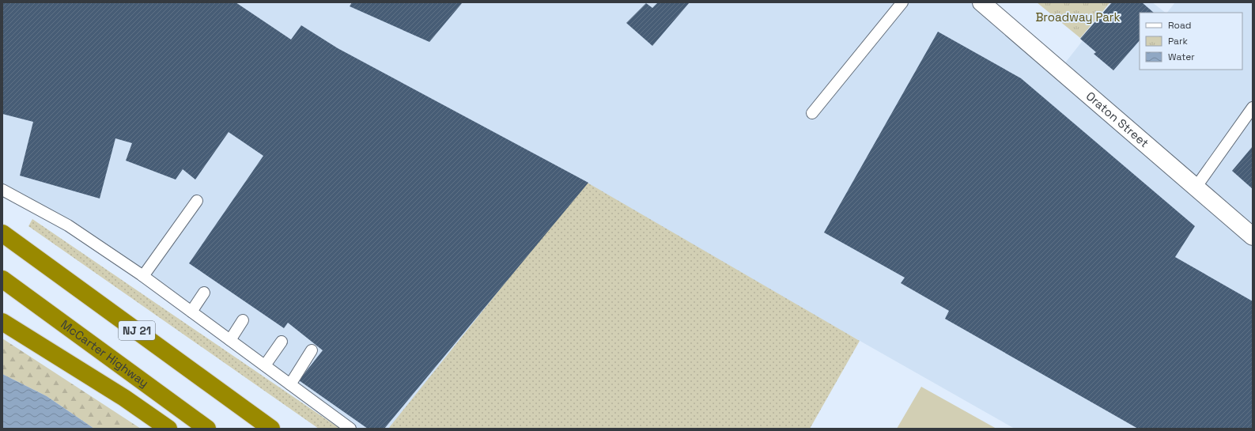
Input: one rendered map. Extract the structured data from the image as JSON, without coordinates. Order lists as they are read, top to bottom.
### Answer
{
  "streets": {
    "highway": ["NJ 21", "McCarter Highway"],
    "street": ["Oraton Street"]
  },
  "parks": ["Broadway Park"],
  "legend": ["Road", "Park", "Water"]
}
